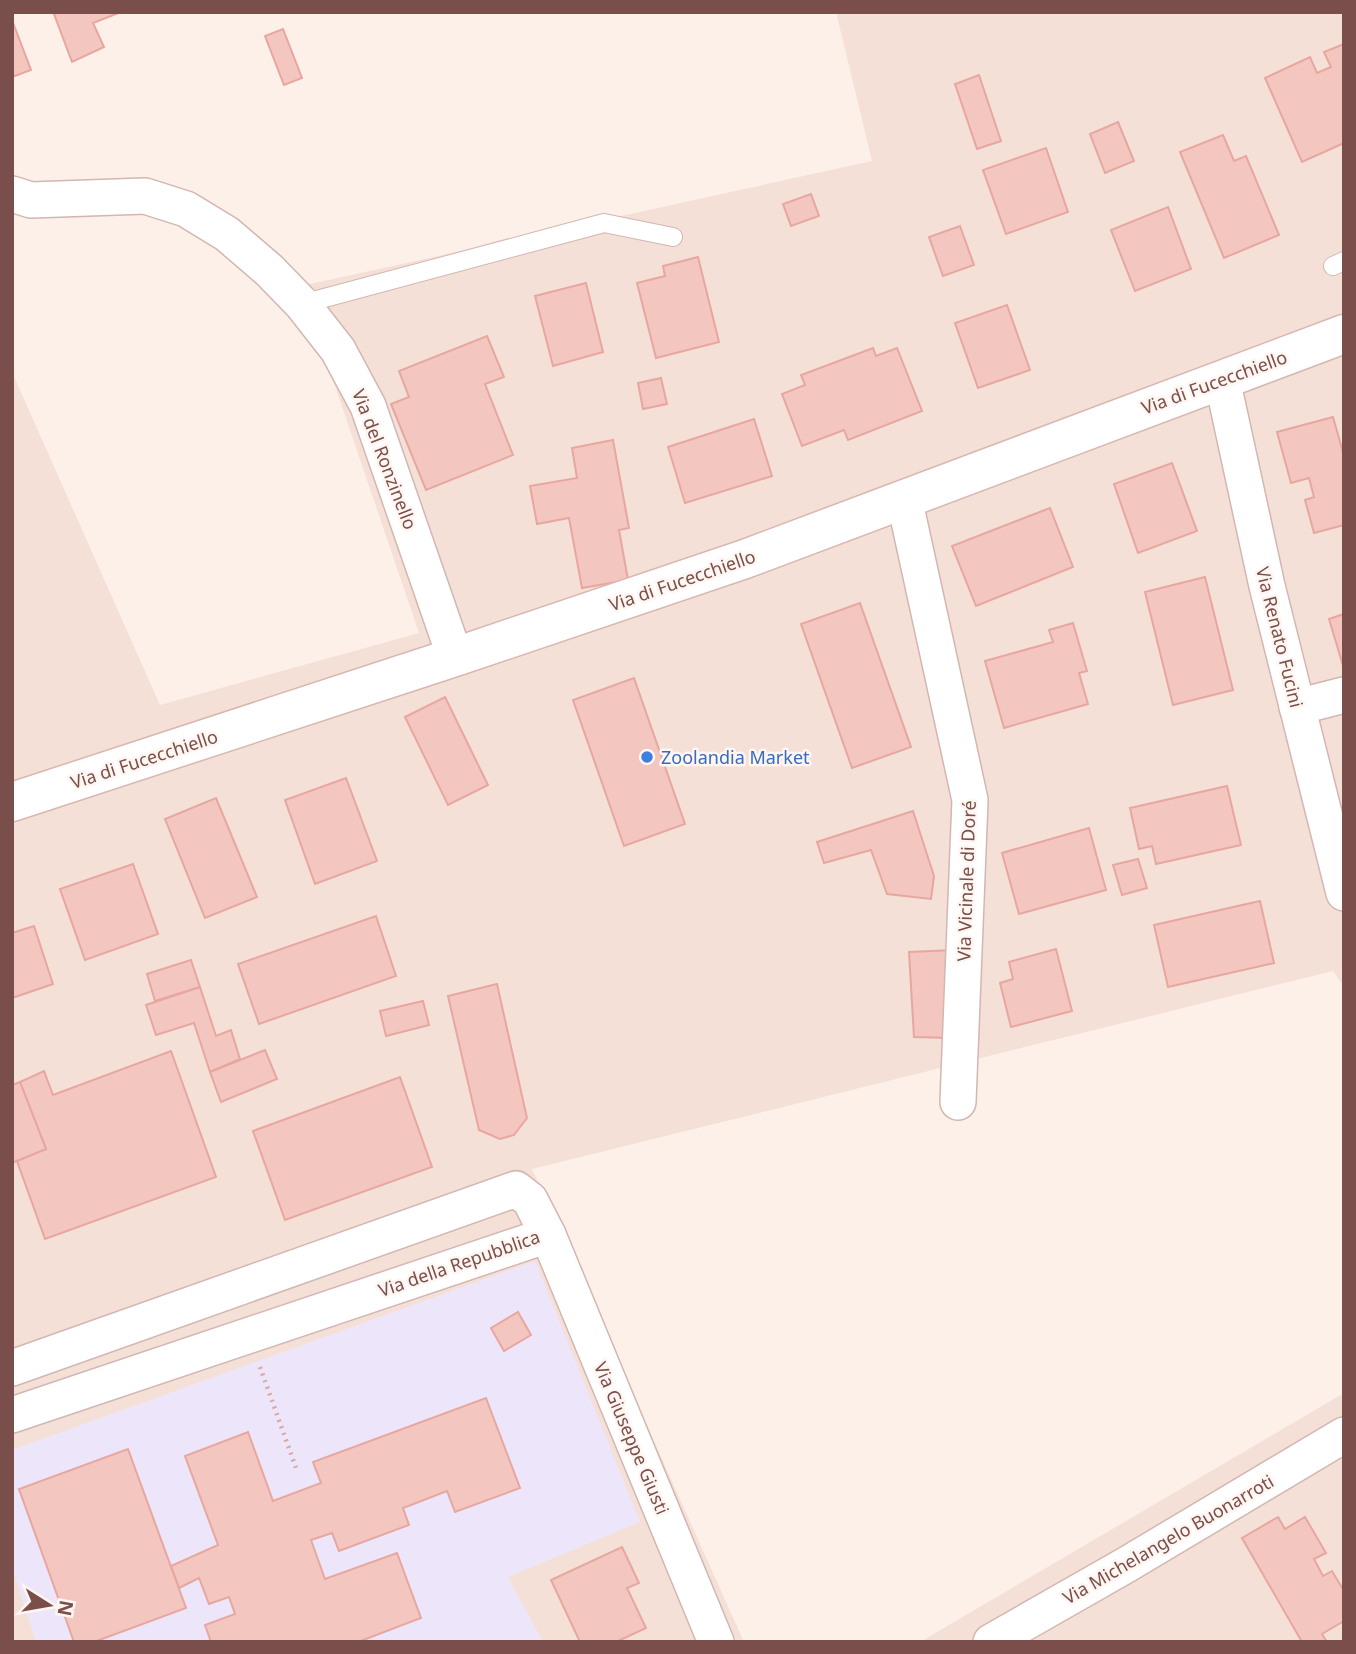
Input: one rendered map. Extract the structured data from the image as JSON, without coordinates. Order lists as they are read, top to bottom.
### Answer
{
  "streets": {
    "main road": ["Via di Fucecchiello"],
    "street": [
      "Via del Ronzinello",
      "Via Renato Fucini",
      "Via Vicinale di Doré",
      "Via della Repubblica",
      "Via Giuseppe Giusti",
      "Via Michelangelo Buonarroti"
    ]
  },
  "crossings": [
    ["Via di Fucecchiello", "Via del Ronzinello"],
    ["Via di Fucecchiello", "Via Renato Fucini"],
    ["Via di Fucecchiello", "Via Vicinale di Doré"],
    ["Via della Repubblica", "Via Giuseppe Giusti"]
  ],
  "places": ["Zoolandia Market"],
  "north": "right"
}
